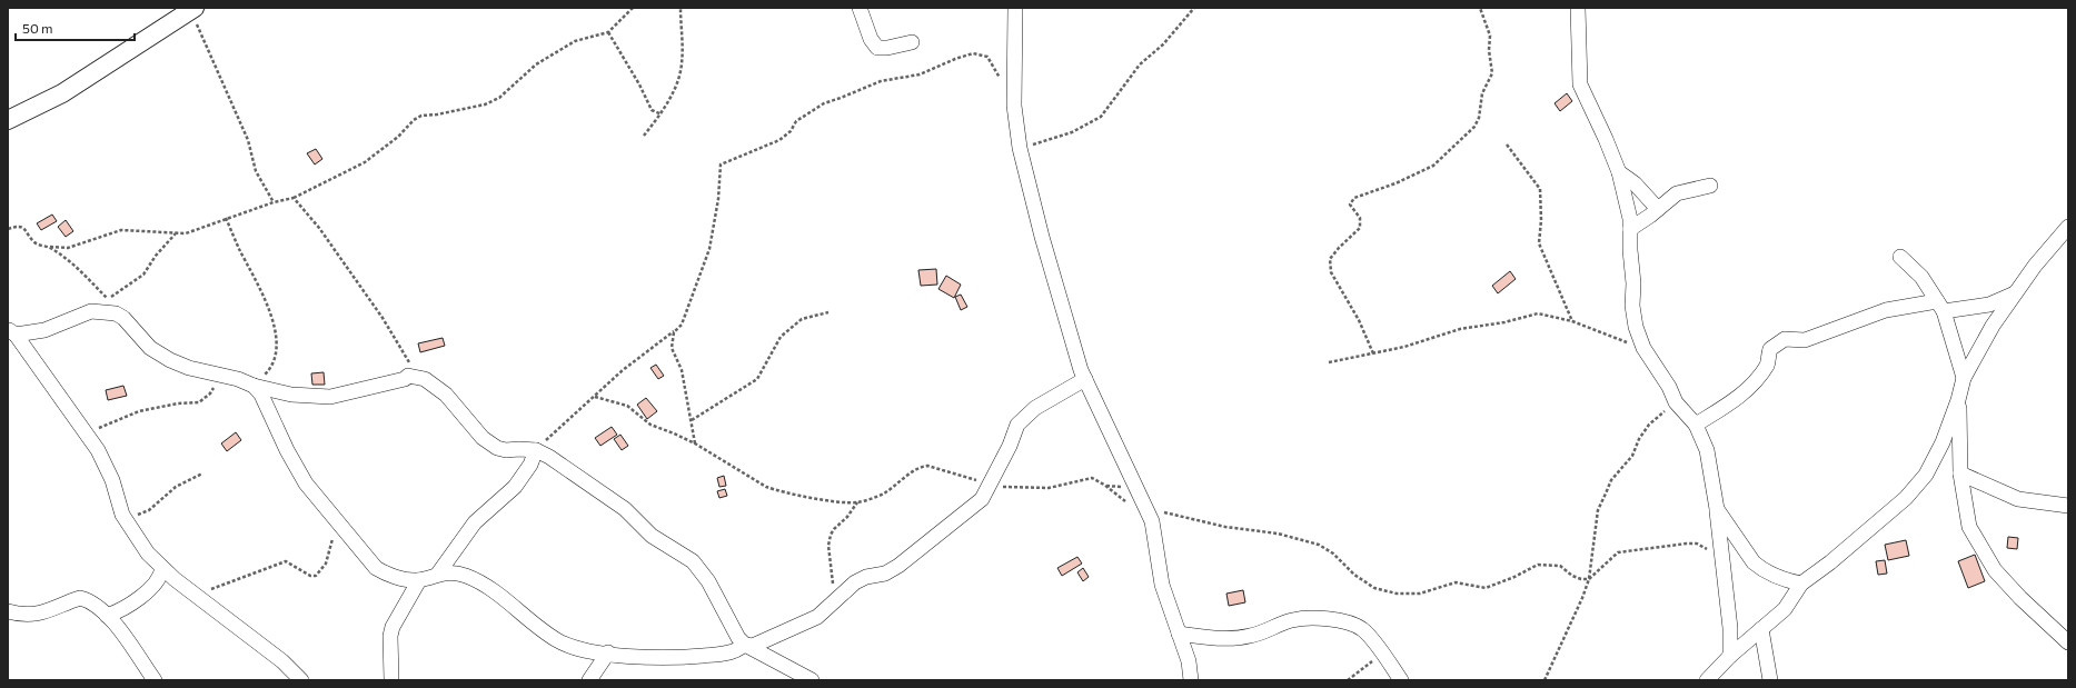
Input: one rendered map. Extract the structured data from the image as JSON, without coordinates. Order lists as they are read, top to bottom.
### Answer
{
  "scale_bar": "50 m"
}
